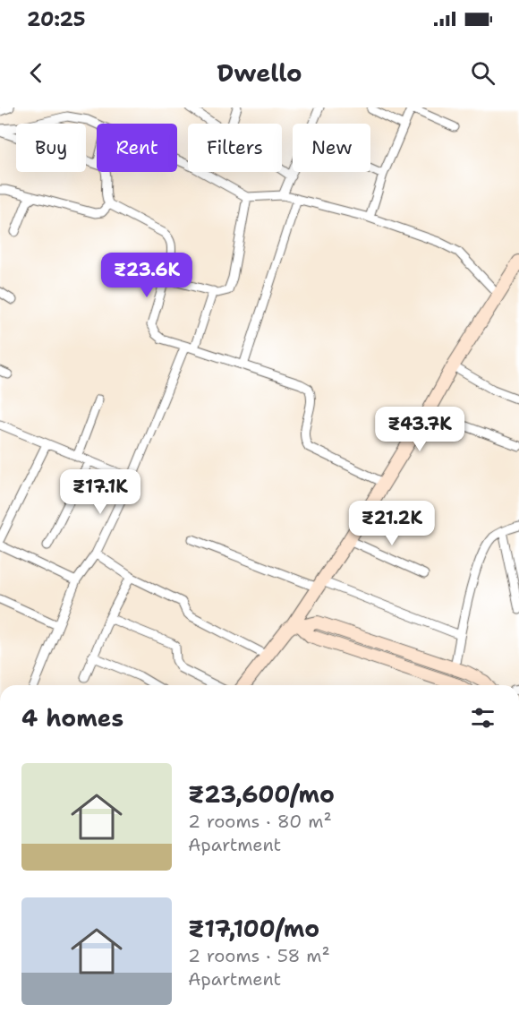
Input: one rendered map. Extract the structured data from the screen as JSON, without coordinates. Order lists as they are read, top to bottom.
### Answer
{
  "page": {
    "status": "20:25",
    "header": "Dwello",
    "chip": [
      "Buy",
      "Rent",
      "Filters",
      "New"
    ],
    "price": [
      "₹23.6K",
      "₹43.7K",
      "₹17.1K",
      "₹21.2K"
    ],
    "heading": "4 homes",
    "list": [
      {
        "name": "₹23,600/mo",
        "note": "2 rooms · 80 m² · Apartment"
      },
      {
        "name": "₹17,100/mo",
        "note": "2 rooms · 58 m² · Apartment"
      }
    ]
  }
}
